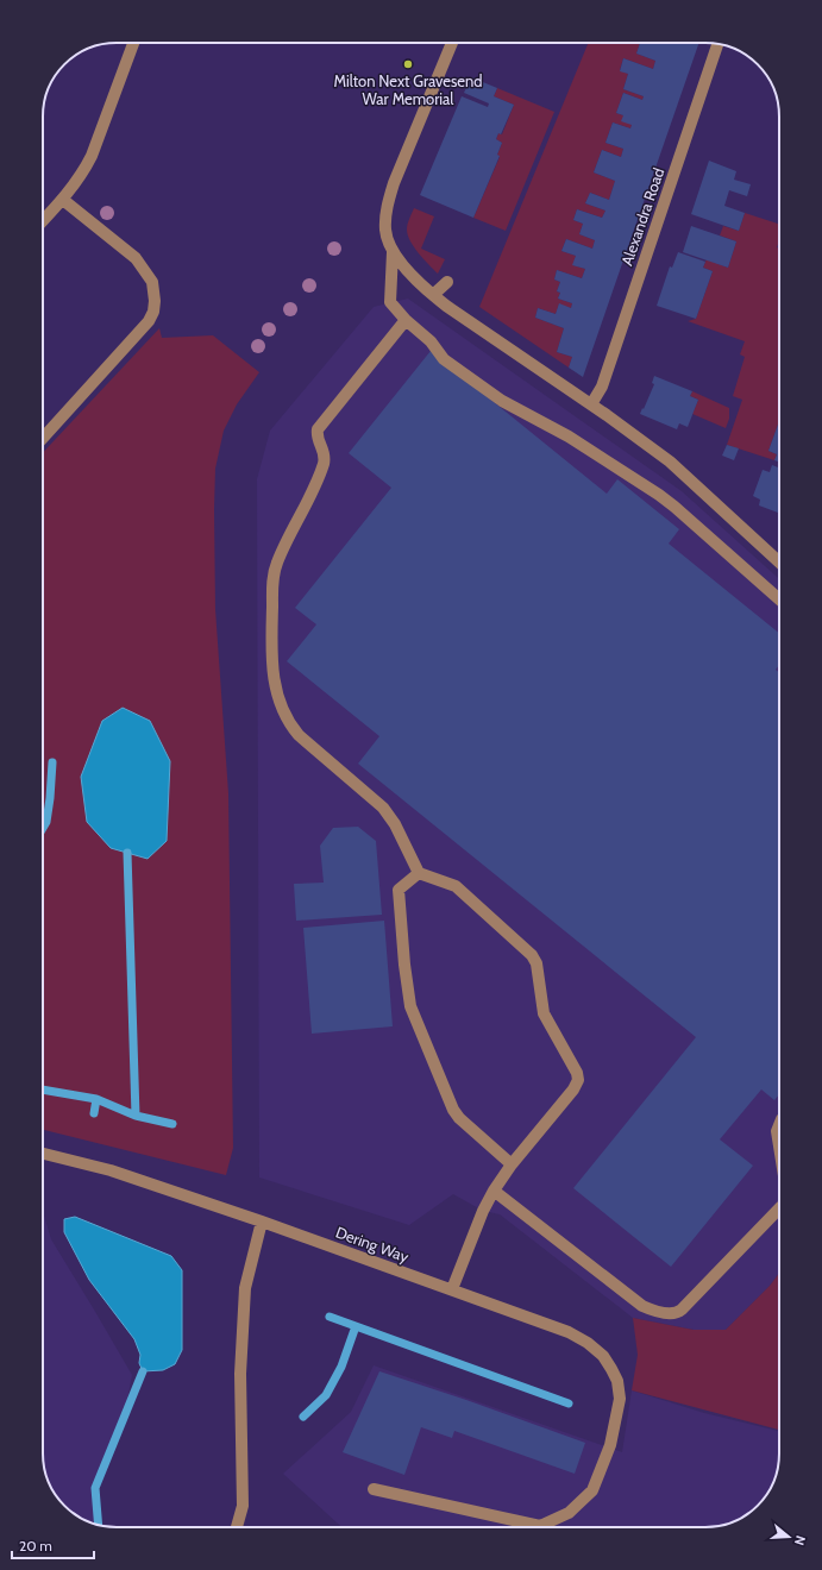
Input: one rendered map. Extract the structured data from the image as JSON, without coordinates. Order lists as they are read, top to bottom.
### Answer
{
  "streets": {
    "street": ["Alexandra Road", "Dering Way"]
  },
  "places": ["Milton Next Gravesend War Memorial"],
  "scale_bar": "20 m",
  "north": "right"
}
